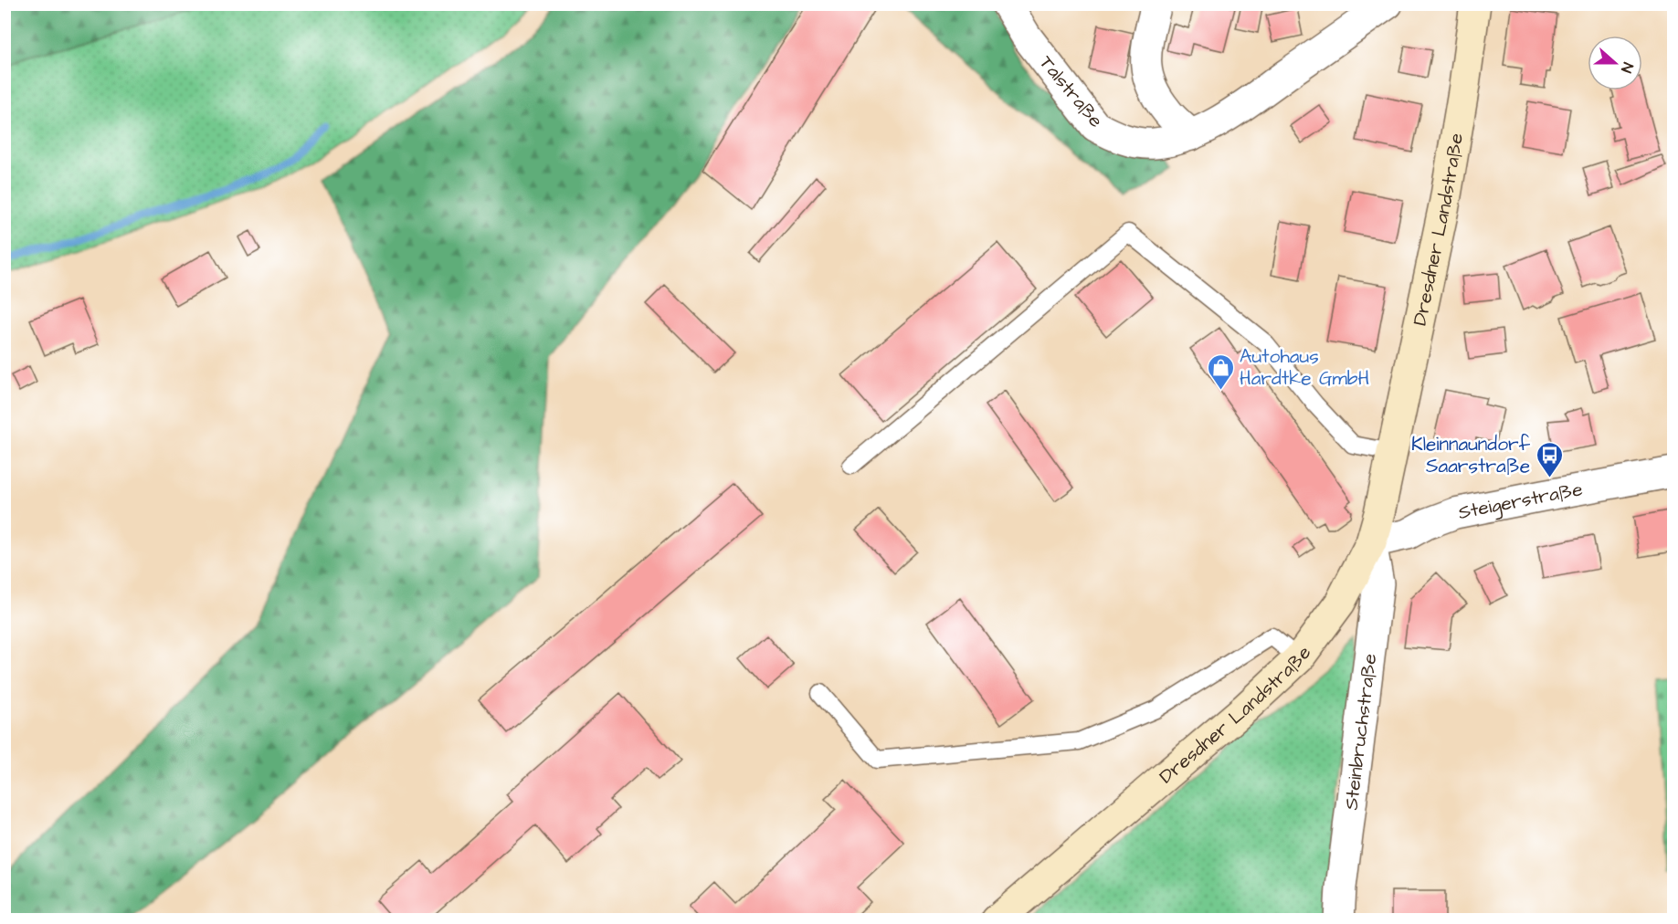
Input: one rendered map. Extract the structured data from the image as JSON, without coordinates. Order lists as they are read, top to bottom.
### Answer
{
  "streets": {
    "street": [
      "Talstraße",
      "Dresdner Landstraße",
      "Steigerstraße",
      "Steinbruchstraße"
    ]
  },
  "crossings": [
    ["Dresdner Landstraße", "Steigerstraße"],
    ["Dresdner Landstraße", "Steinbruchstraße"],
    ["Steigerstraße", "Steinbruchstraße"]
  ],
  "places": {
    "shop": ["Autohaus Hardtke GmbH"],
    "bus stop": ["Kleinnaundorf Saarstraße"]
  },
  "north": "right"
}
